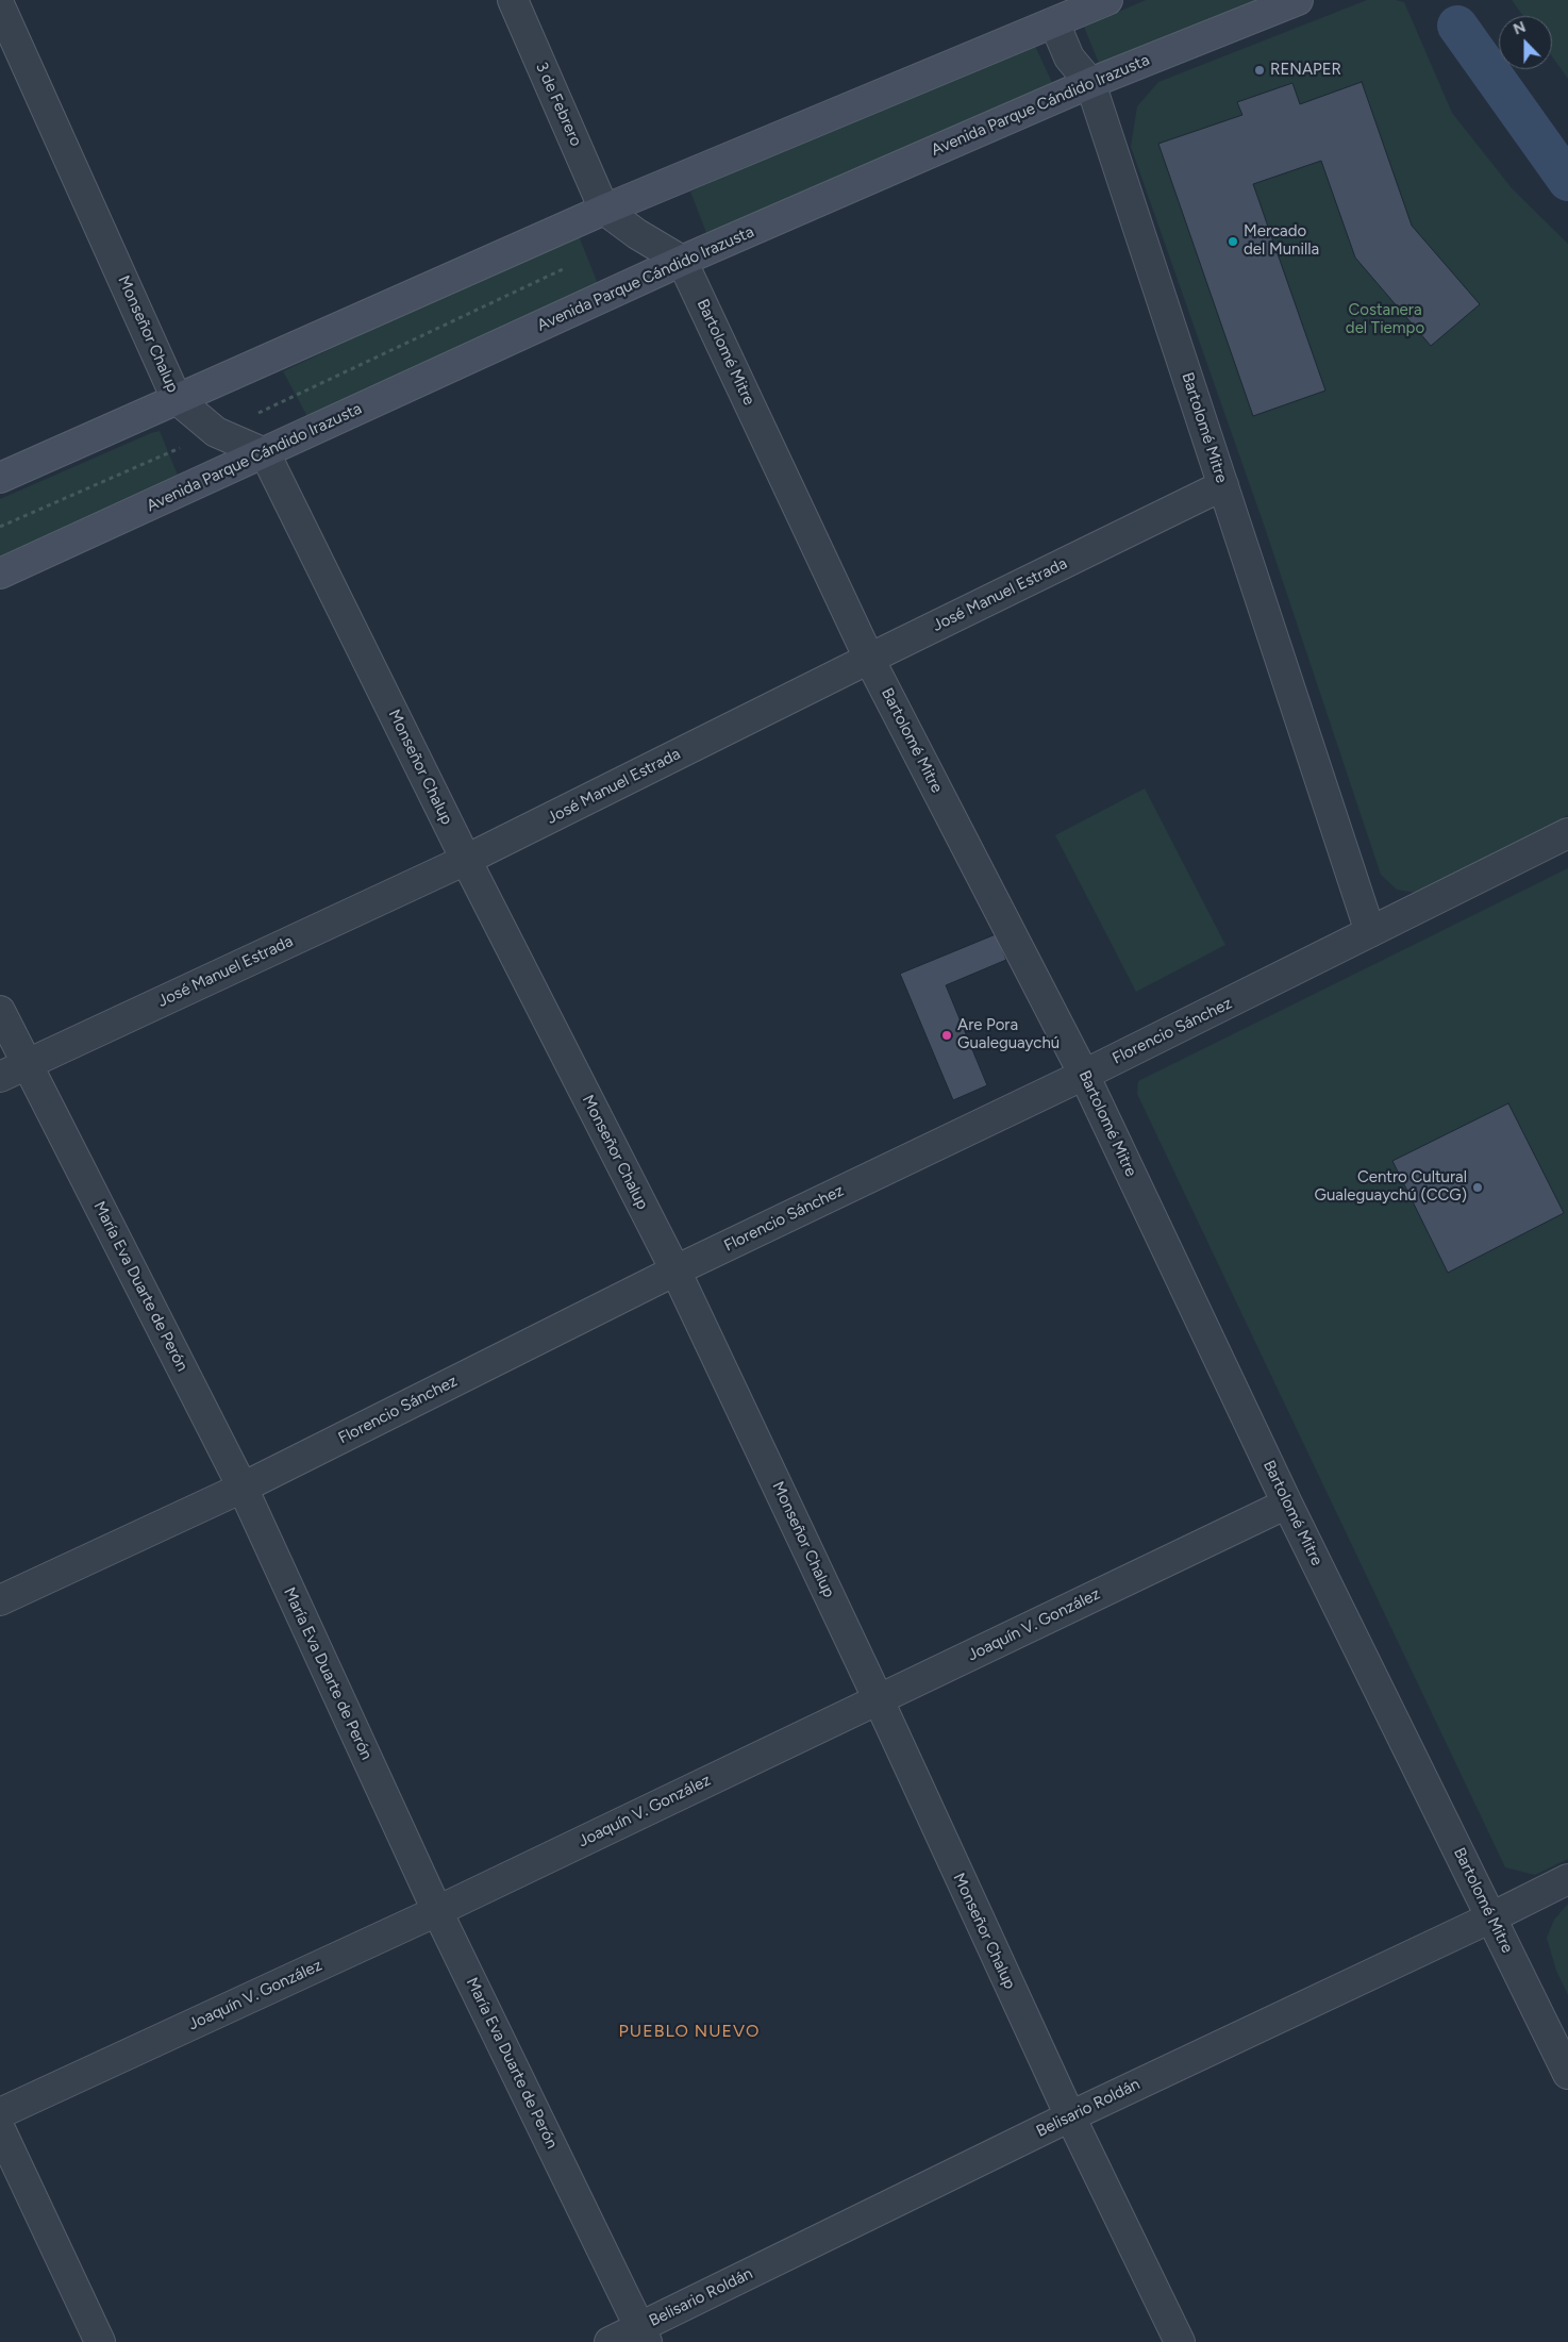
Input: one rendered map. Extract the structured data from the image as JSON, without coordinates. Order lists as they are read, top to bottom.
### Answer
{
  "streets": {
    "main road": ["Avenida Parque Cándido Irazusta"],
    "street": [
      "3 de Febrero",
      "Monseñor Chalup",
      "Bartolomé Mitre",
      "José Manuel Estrada",
      "Florencio Sánchez",
      "María Eva Duarte de Perón",
      "Joaquín V. González",
      "Belisario Roldán"
    ]
  },
  "crossings": [
    ["Avenida Parque Cándido Irazusta", "Monseñor Chalup"],
    ["Avenida Parque Cándido Irazusta", "Bartolomé Mitre"],
    ["Monseñor Chalup", "José Manuel Estrada"],
    ["Monseñor Chalup", "Florencio Sánchez"],
    ["Monseñor Chalup", "Joaquín V. González"],
    ["Monseñor Chalup", "Belisario Roldán"],
    ["Bartolomé Mitre", "José Manuel Estrada"],
    ["Bartolomé Mitre", "Florencio Sánchez"],
    ["Bartolomé Mitre", "Joaquín V. González"],
    ["Bartolomé Mitre", "Belisario Roldán"],
    ["José Manuel Estrada", "María Eva Duarte de Perón"],
    ["Florencio Sánchez", "María Eva Duarte de Perón"],
    ["María Eva Duarte de Perón", "Joaquín V. González"],
    ["María Eva Duarte de Perón", "Belisario Roldán"]
  ],
  "districts": ["PUEBLO NUEVO"],
  "parks": ["Costanera del Tiempo"],
  "places": [
    "RENAPER",
    "Mercado del Munilla",
    "Are Pora Gualeguaychú",
    "Centro Cultural Gualeguaychú (CCG)"
  ],
  "north": "top"
}
